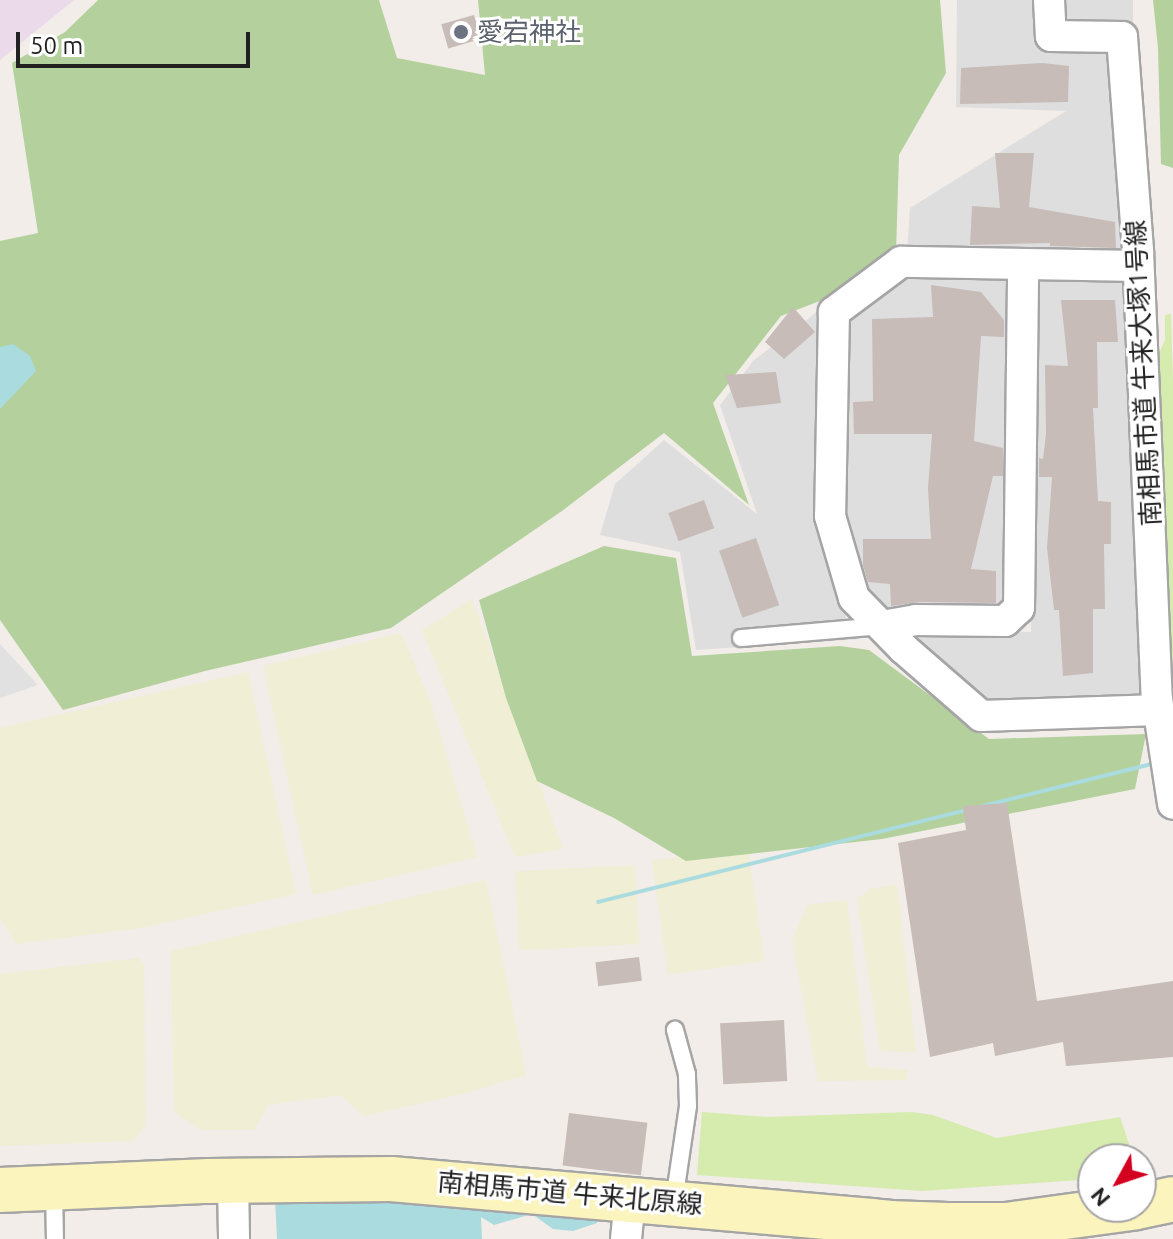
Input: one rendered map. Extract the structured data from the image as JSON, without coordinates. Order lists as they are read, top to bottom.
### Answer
{
  "streets": {
    "street": ["南相馬市道 牛来大塚1号線", "南相馬市道 牛来北原線"]
  },
  "places": ["愛宕神社"],
  "scale_bar": "50 m",
  "north": "bottom left"
}
